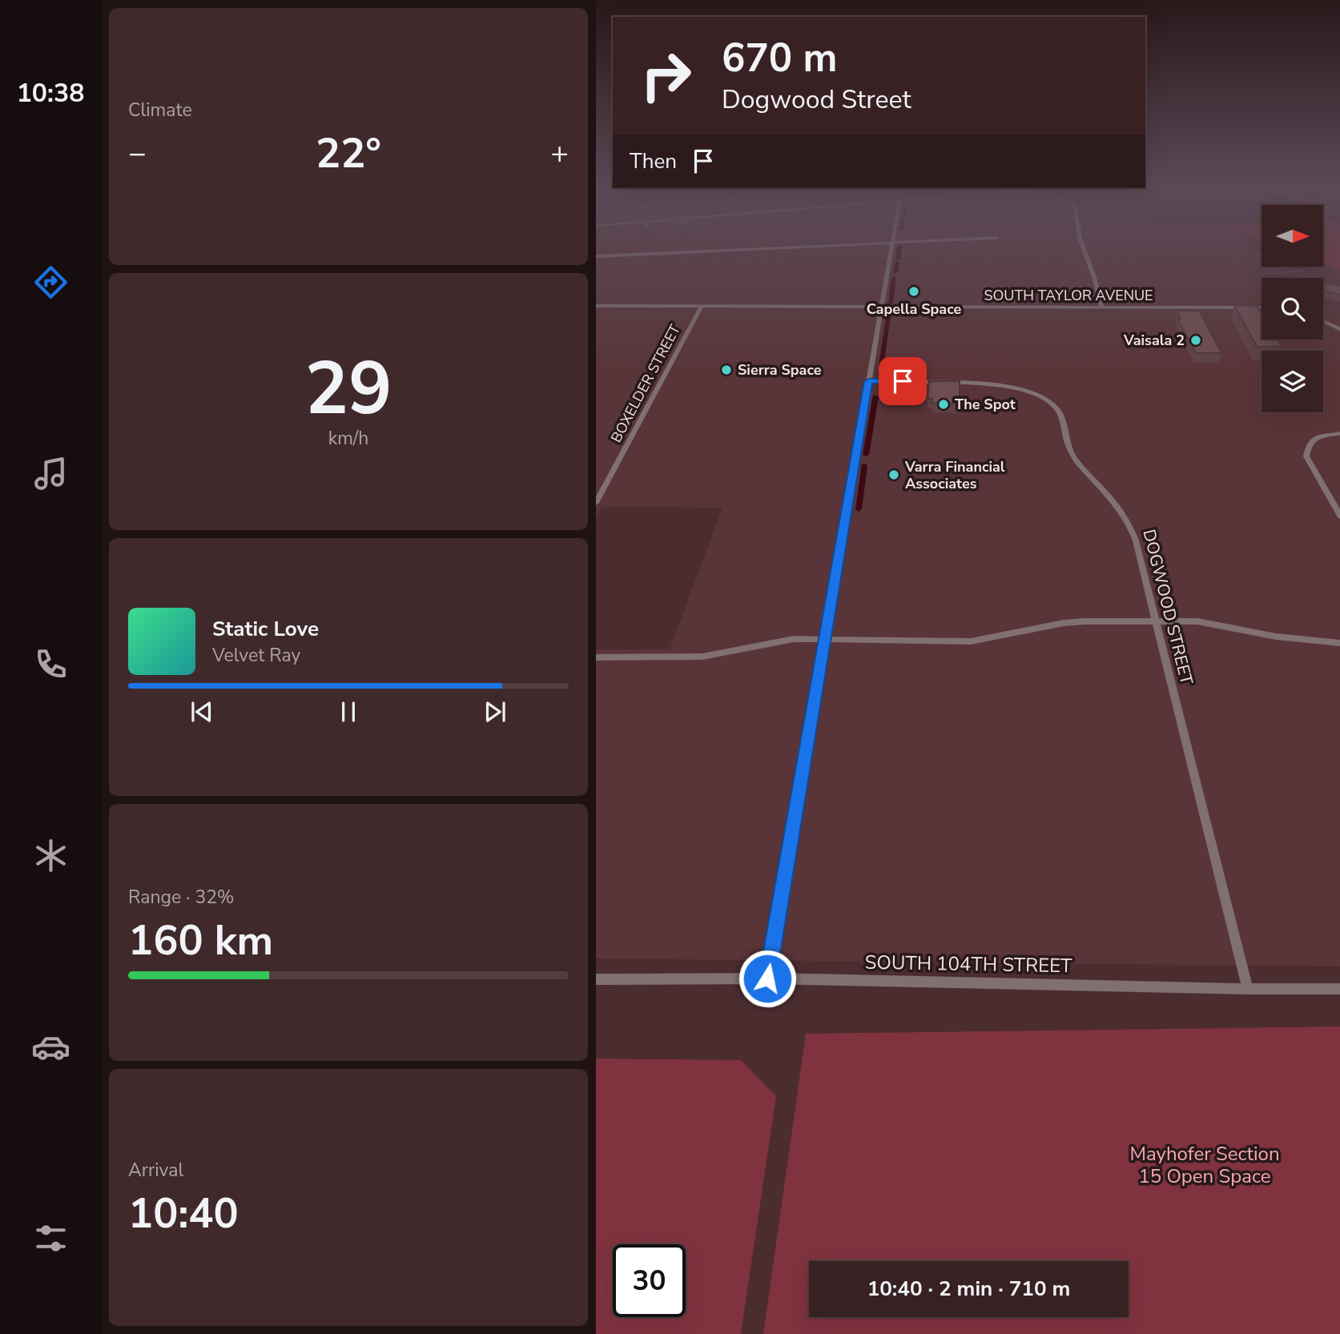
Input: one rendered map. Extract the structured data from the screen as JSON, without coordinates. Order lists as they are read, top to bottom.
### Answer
{
  "streets": {
    "street": [
      "SOUTH TAYLOR AVENUE",
      "BOXELDER STREET",
      "DOGWOOD STREET",
      "SOUTH 104TH STREET"
    ]
  },
  "crossings": [
    ["SOUTH TAYLOR AVENUE", "BOXELDER STREET"],
    ["DOGWOOD STREET", "SOUTH 104TH STREET"]
  ],
  "parks": ["Mayhofer Section 15 Open Space"],
  "places": [
    "Capella Space",
    "Vaisala 2",
    "Sierra Space",
    "The Spot",
    "Varra Financial Associates"
  ],
  "north": "right",
  "page": {
    "tabs": "10:38",
    "tile": [
      "Climate",
      ["29", "km/h"],
      ["Range · 32%", "160 km"],
      ["Arrival", "10:40"]
    ],
    "turn": ["670 m", "Dogwood Street"],
    "heat": ["−", "22°", "+"],
    "then": "Then",
    "song": ["Static Love", "Velvet Ray"],
    "limit": "30",
    "trip": "10:40 · 2 min · 710 m"
  }
}
